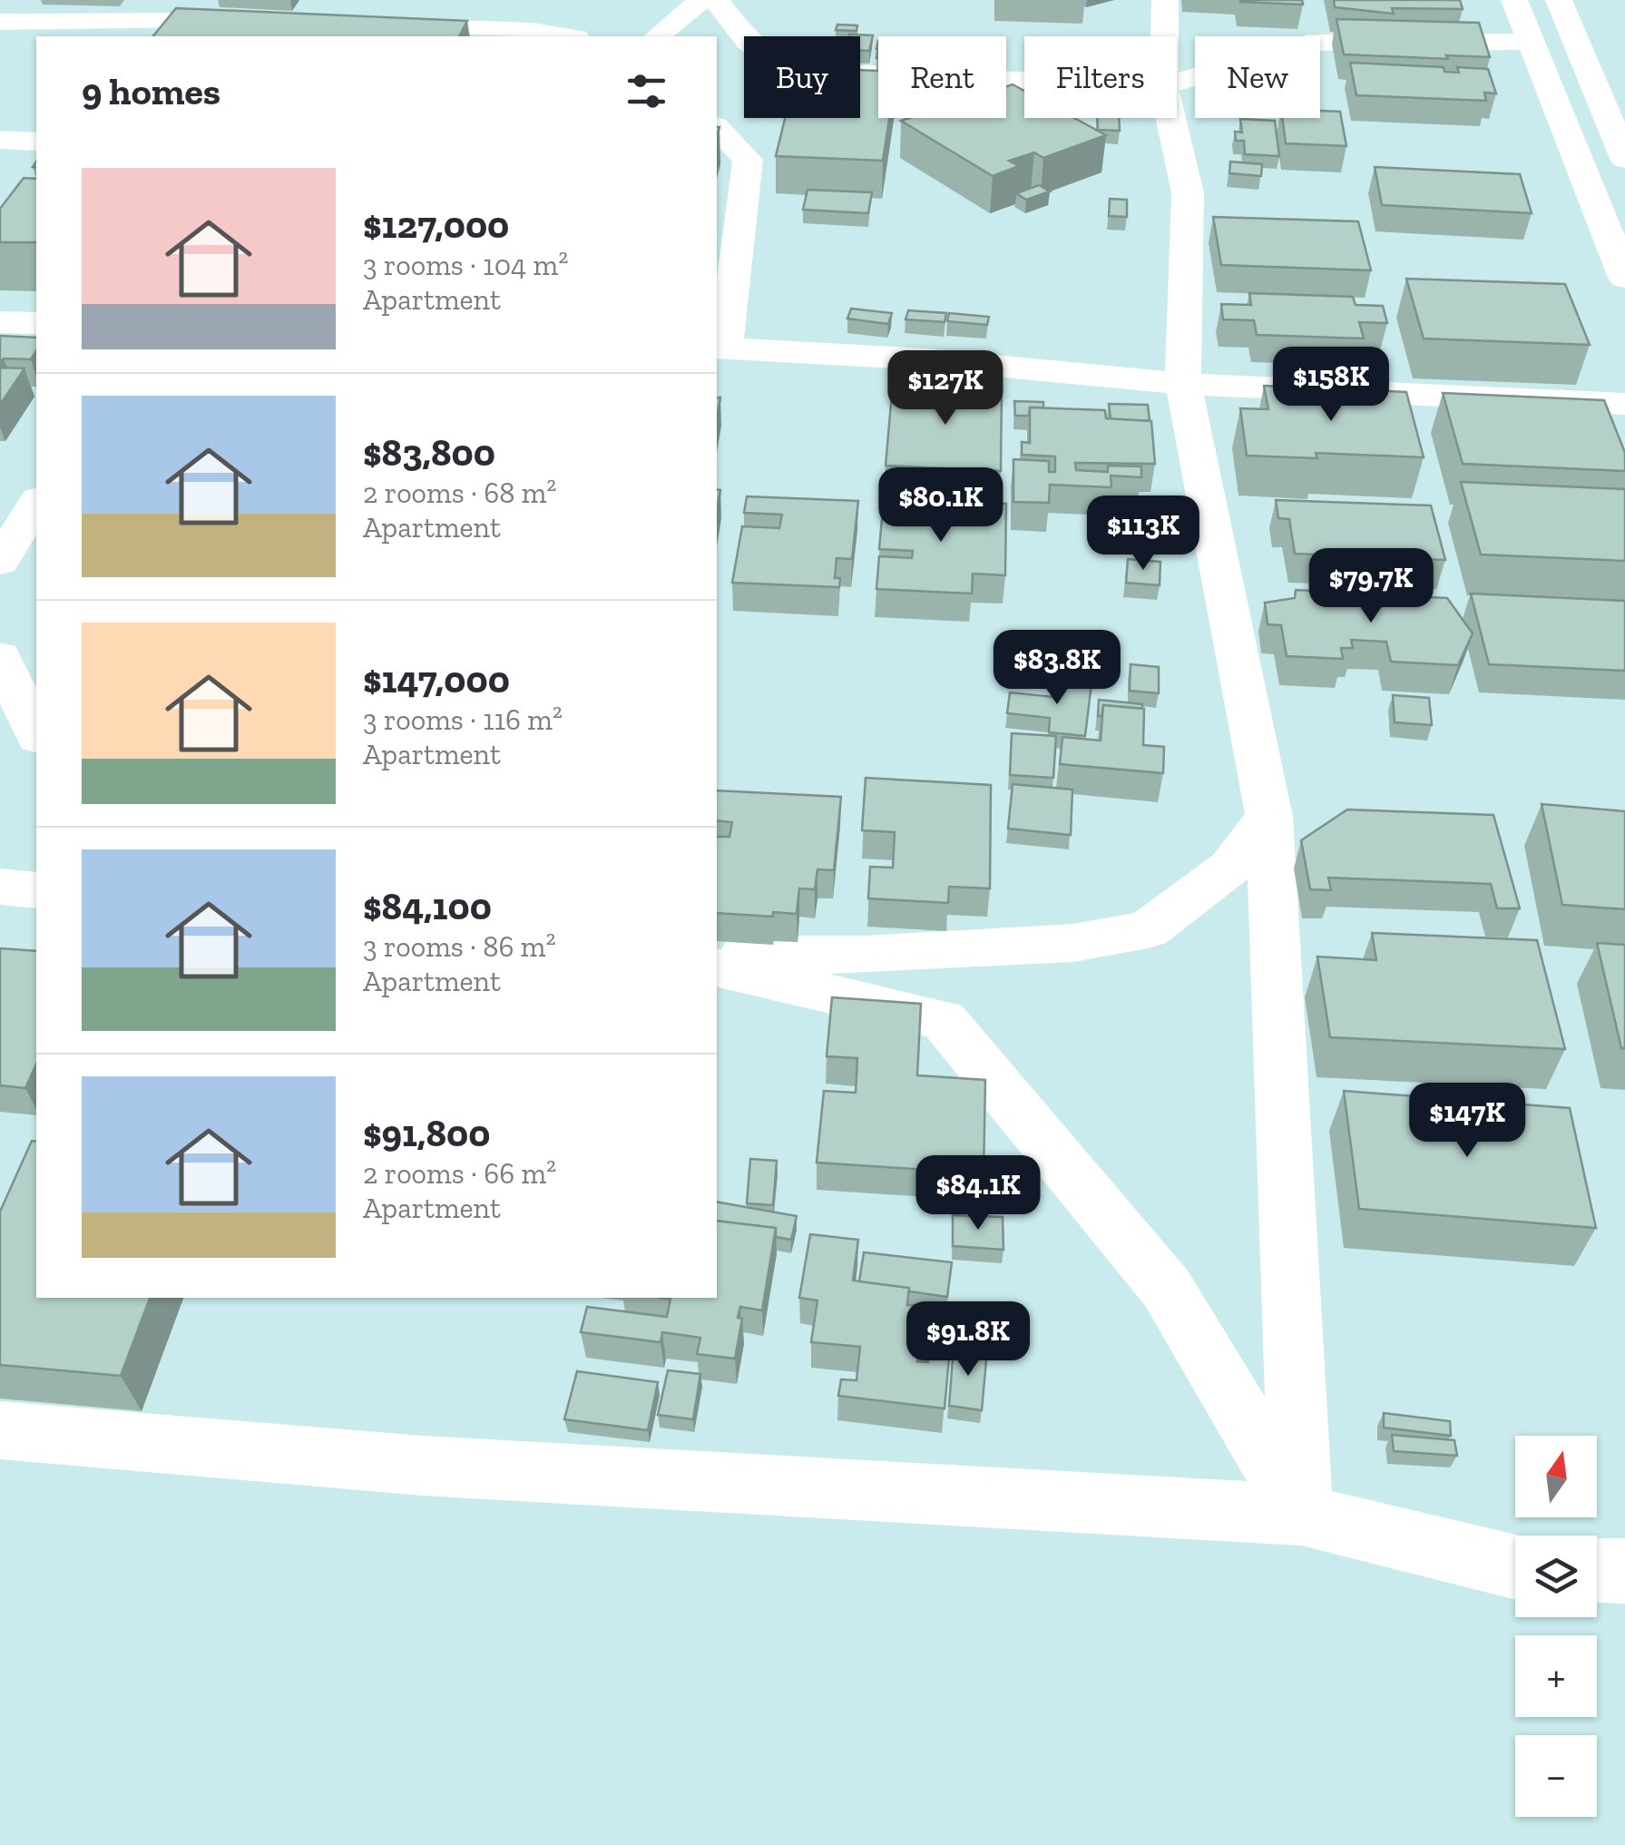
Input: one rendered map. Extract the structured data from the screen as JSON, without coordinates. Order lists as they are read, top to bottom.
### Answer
{
  "north": "top",
  "page": {
    "chip": [
      "Buy",
      "Rent",
      "Filters",
      "New"
    ],
    "heading": "9 homes",
    "list": [
      {
        "name": "$127,000",
        "note": "3 rooms · 104 m² · Apartment"
      },
      {
        "name": "$83,800",
        "note": "2 rooms · 68 m² · Apartment"
      },
      {
        "name": "$147,000",
        "note": "3 rooms · 116 m² · Apartment"
      },
      {
        "name": "$84,100",
        "note": "3 rooms · 86 m² · Apartment"
      },
      {
        "name": "$91,800",
        "note": "2 rooms · 66 m² · Apartment"
      }
    ],
    "price": [
      "$158K",
      "$127K",
      "$80.1K",
      "$113K",
      "$79.7K",
      "$83.8K",
      "$147K",
      "$84.1K",
      "$91.8K"
    ],
    "map_buttons": ["+", "−"]
  }
}
